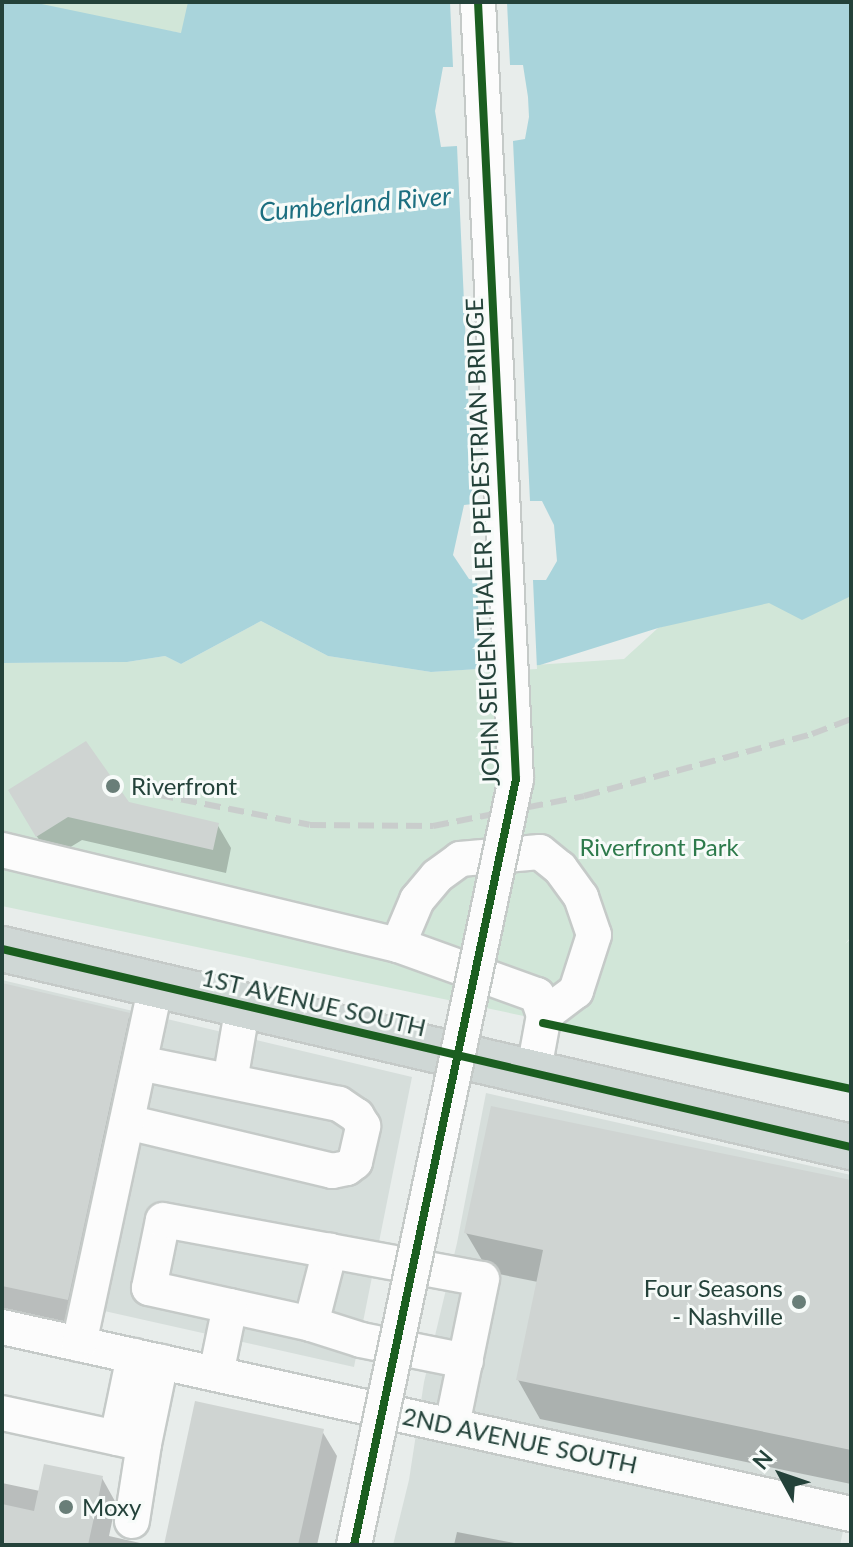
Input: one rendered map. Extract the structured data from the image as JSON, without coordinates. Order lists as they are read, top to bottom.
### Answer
{
  "streets": {
    "main road": ["1ST AVENUE SOUTH"],
    "street": ["JOHN SEIGENTHALER PEDESTRIAN BRIDGE", "2ND AVENUE SOUTH"]
  },
  "water": ["Cumberland River"],
  "parks": ["Riverfront Park"],
  "places": ["Riverfront", "Four Seasons - Nashville", "Moxy"],
  "north": "top left"
}
